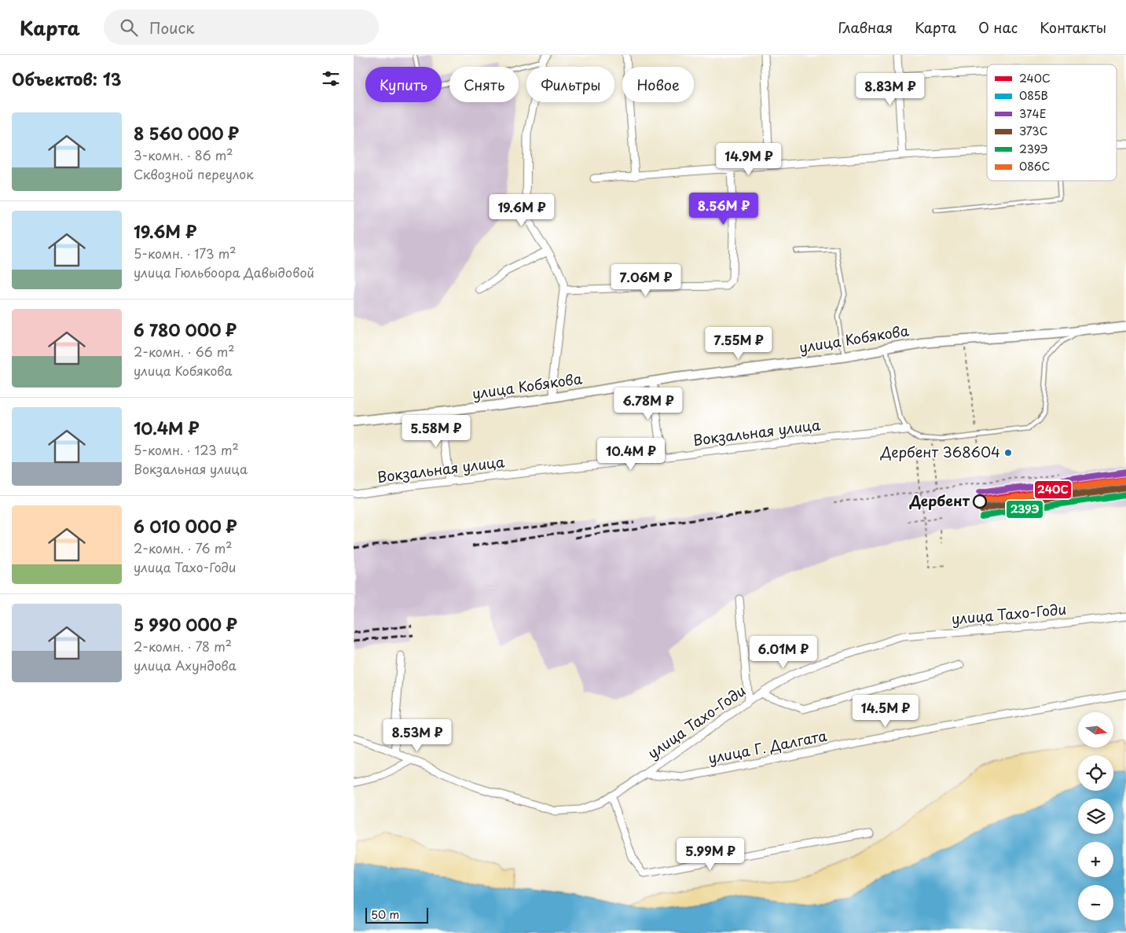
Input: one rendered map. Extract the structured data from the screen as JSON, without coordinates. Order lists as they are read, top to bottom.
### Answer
{
  "streets": {
    "street": [
      "улица Кобякова",
      "Вокзальная улица",
      "улица Тахо-Годи",
      "улица Г. Далгата"
    ]
  },
  "crossings": [
    ["улица Тахо-Годи", "улица Г. Далгата"]
  ],
  "places": ["Дербент 368604", "Дербент"],
  "lines": [
    "transit line 374Е",
    "transit line 240С",
    "transit line 086С",
    "transit line 085В",
    "transit line 373C",
    "transit line 239Э"
  ],
  "legend": [
    "240С",
    "085В",
    "374Е",
    "373C",
    "239Э",
    "086С"
  ],
  "scale_bar": "50 m",
  "north": "right",
  "page": {
    "header": "Карта",
    "search": "Поиск",
    "nav": [
      "Главная",
      "Карта",
      "О нас",
      "Контакты"
    ],
    "heading": "Объектов: 13",
    "chip": [
      "Купить",
      "Снять",
      "Фильтры",
      "Новое"
    ],
    "price": [
      "8.83M ₽",
      "14.9M ₽",
      "8.56M ₽",
      "19.6M ₽",
      "7.06M ₽",
      "7.55M ₽",
      "6.78M ₽",
      "5.58M ₽",
      "10.4M ₽",
      "6.01M ₽",
      "14.5M ₽",
      "8.53M ₽",
      "5.99M ₽"
    ],
    "list": [
      {
        "name": "8 560 000 ₽",
        "note": "3-комн. · 86 m² · Сквозной переулок"
      },
      {
        "name": "19.6M ₽",
        "note": "5-комн. · 173 m² · улица Гюльбоора Давыдовой"
      },
      {
        "name": "6 780 000 ₽",
        "note": "2-комн. · 66 m² · улица Кобякова"
      },
      {
        "name": "10.4M ₽",
        "note": "5-комн. · 123 m² · Вокзальная улица"
      },
      {
        "name": "6 010 000 ₽",
        "note": "2-комн. · 76 m² · улица Тахо-Годи"
      },
      {
        "name": "5 990 000 ₽",
        "note": "2-комн. · 78 m² · улица Ахундова"
      }
    ],
    "map_buttons": ["+", "−"],
    "scale": "50 m"
  }
}
